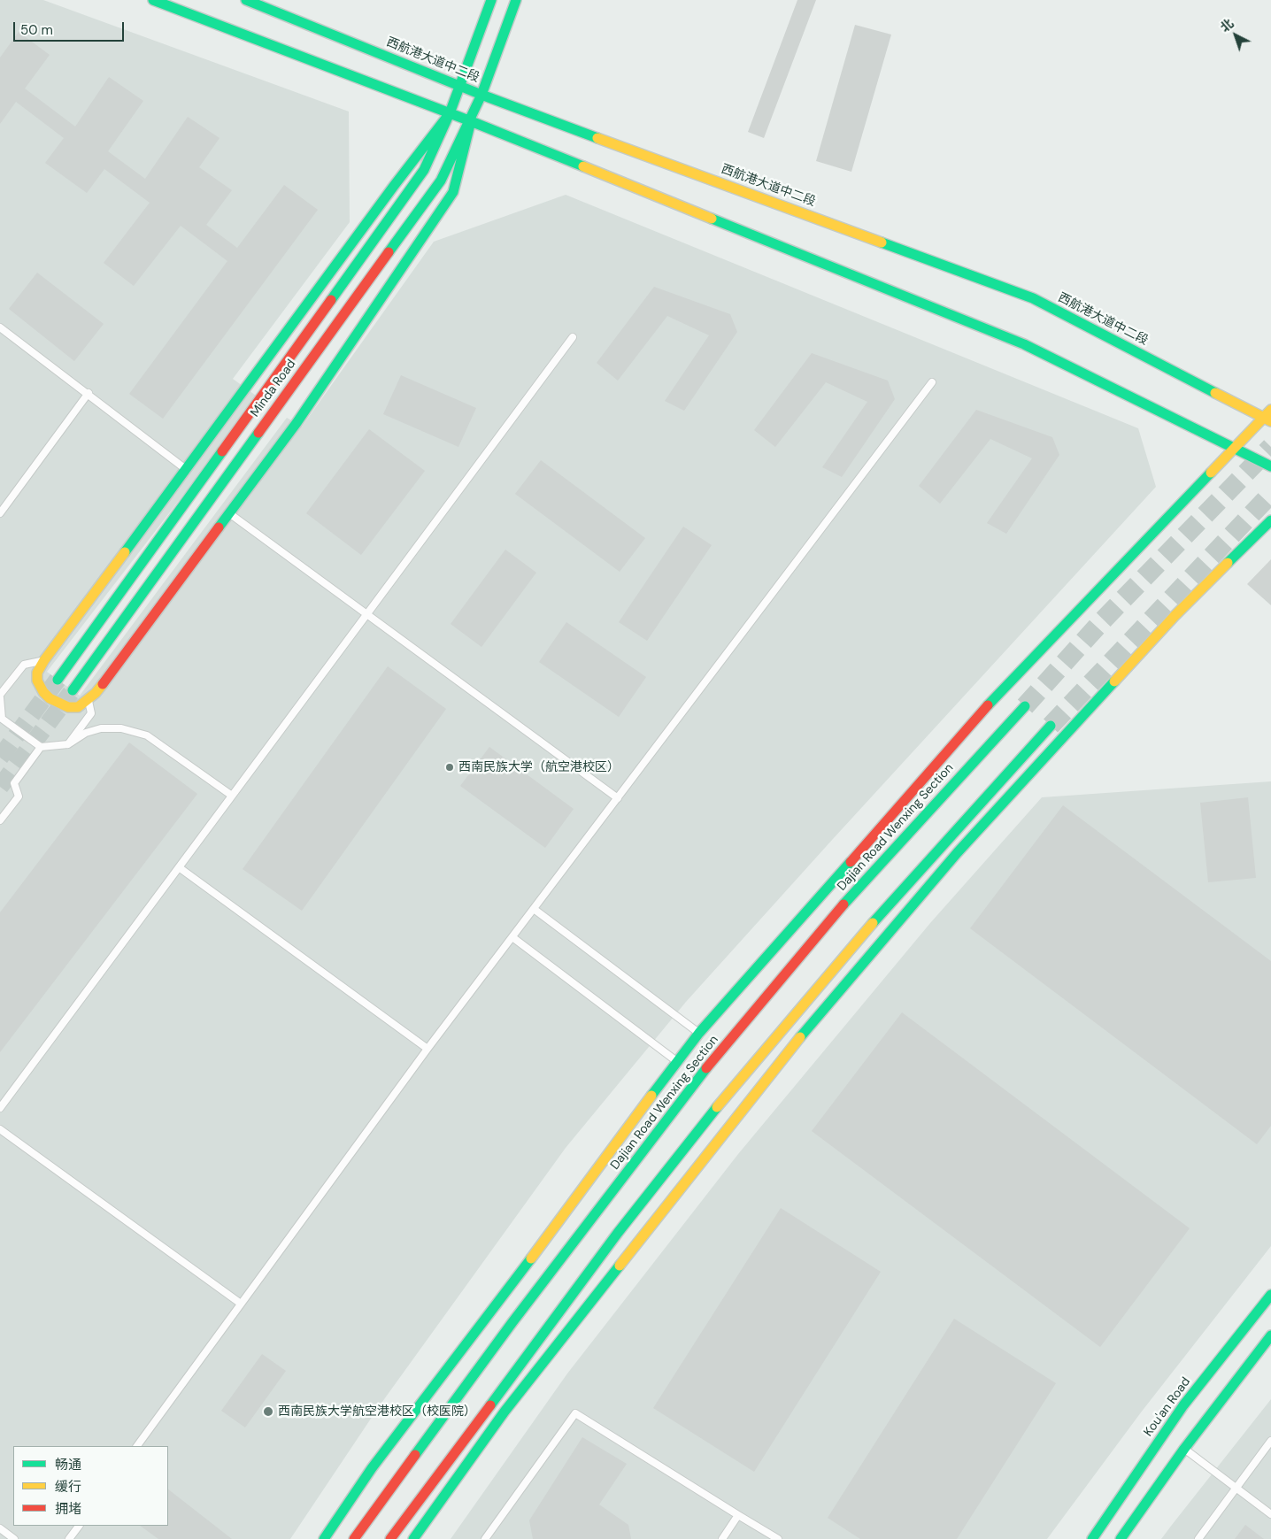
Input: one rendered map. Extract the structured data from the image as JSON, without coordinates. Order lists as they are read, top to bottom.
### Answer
{
  "streets": {
    "main road": [
      "西航港大道中二段",
      "Minda Road",
      "Dajian Road Wenxing Section",
      "Kou'an Road"
    ]
  },
  "crossings": [
    ["西航港大道中二段", "Minda Road"]
  ],
  "places": ["西南民族大学（航空港校区）", "西南民族大学航空港校区（校医院）"],
  "legend": ["畅通", "缓行", "拥堵"],
  "scale_bar": "50 m",
  "north": "top left"
}
